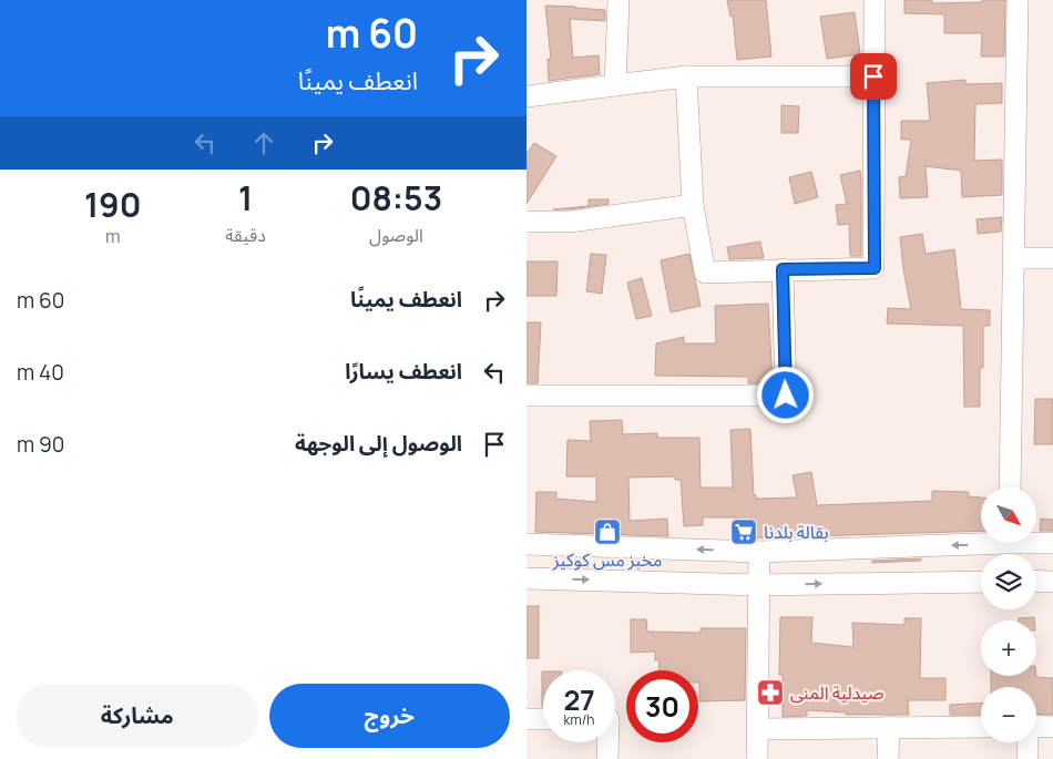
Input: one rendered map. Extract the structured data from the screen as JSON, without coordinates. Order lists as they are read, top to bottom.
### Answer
{
  "places": {
    "shop": ["مخبز مس كوكيز"],
    "supermarket": ["بقالة بلدنا"],
    "pharmacy": ["صيدلية المنى"]
  },
  "north": "bottom right",
  "page": {
    "turn": ["60 m", "انعطف يمينًا"],
    "eta": [
      "08:53",
      "الوصول",
      "1",
      "دقيقة",
      "190",
      "m"
    ],
    "list": [
      {
        "name": "انعطف يمينًا",
        "value": "60 m"
      },
      {
        "name": "انعطف يسارًا",
        "value": "40 m"
      },
      {
        "name": "الوصول إلى الوجهة",
        "value": "90 m"
      }
    ],
    "map_buttons": ["+", "−"],
    "speed": "27 km/h",
    "limit": "30",
    "buttons": ["خروج", "مشاركة"]
  }
}
